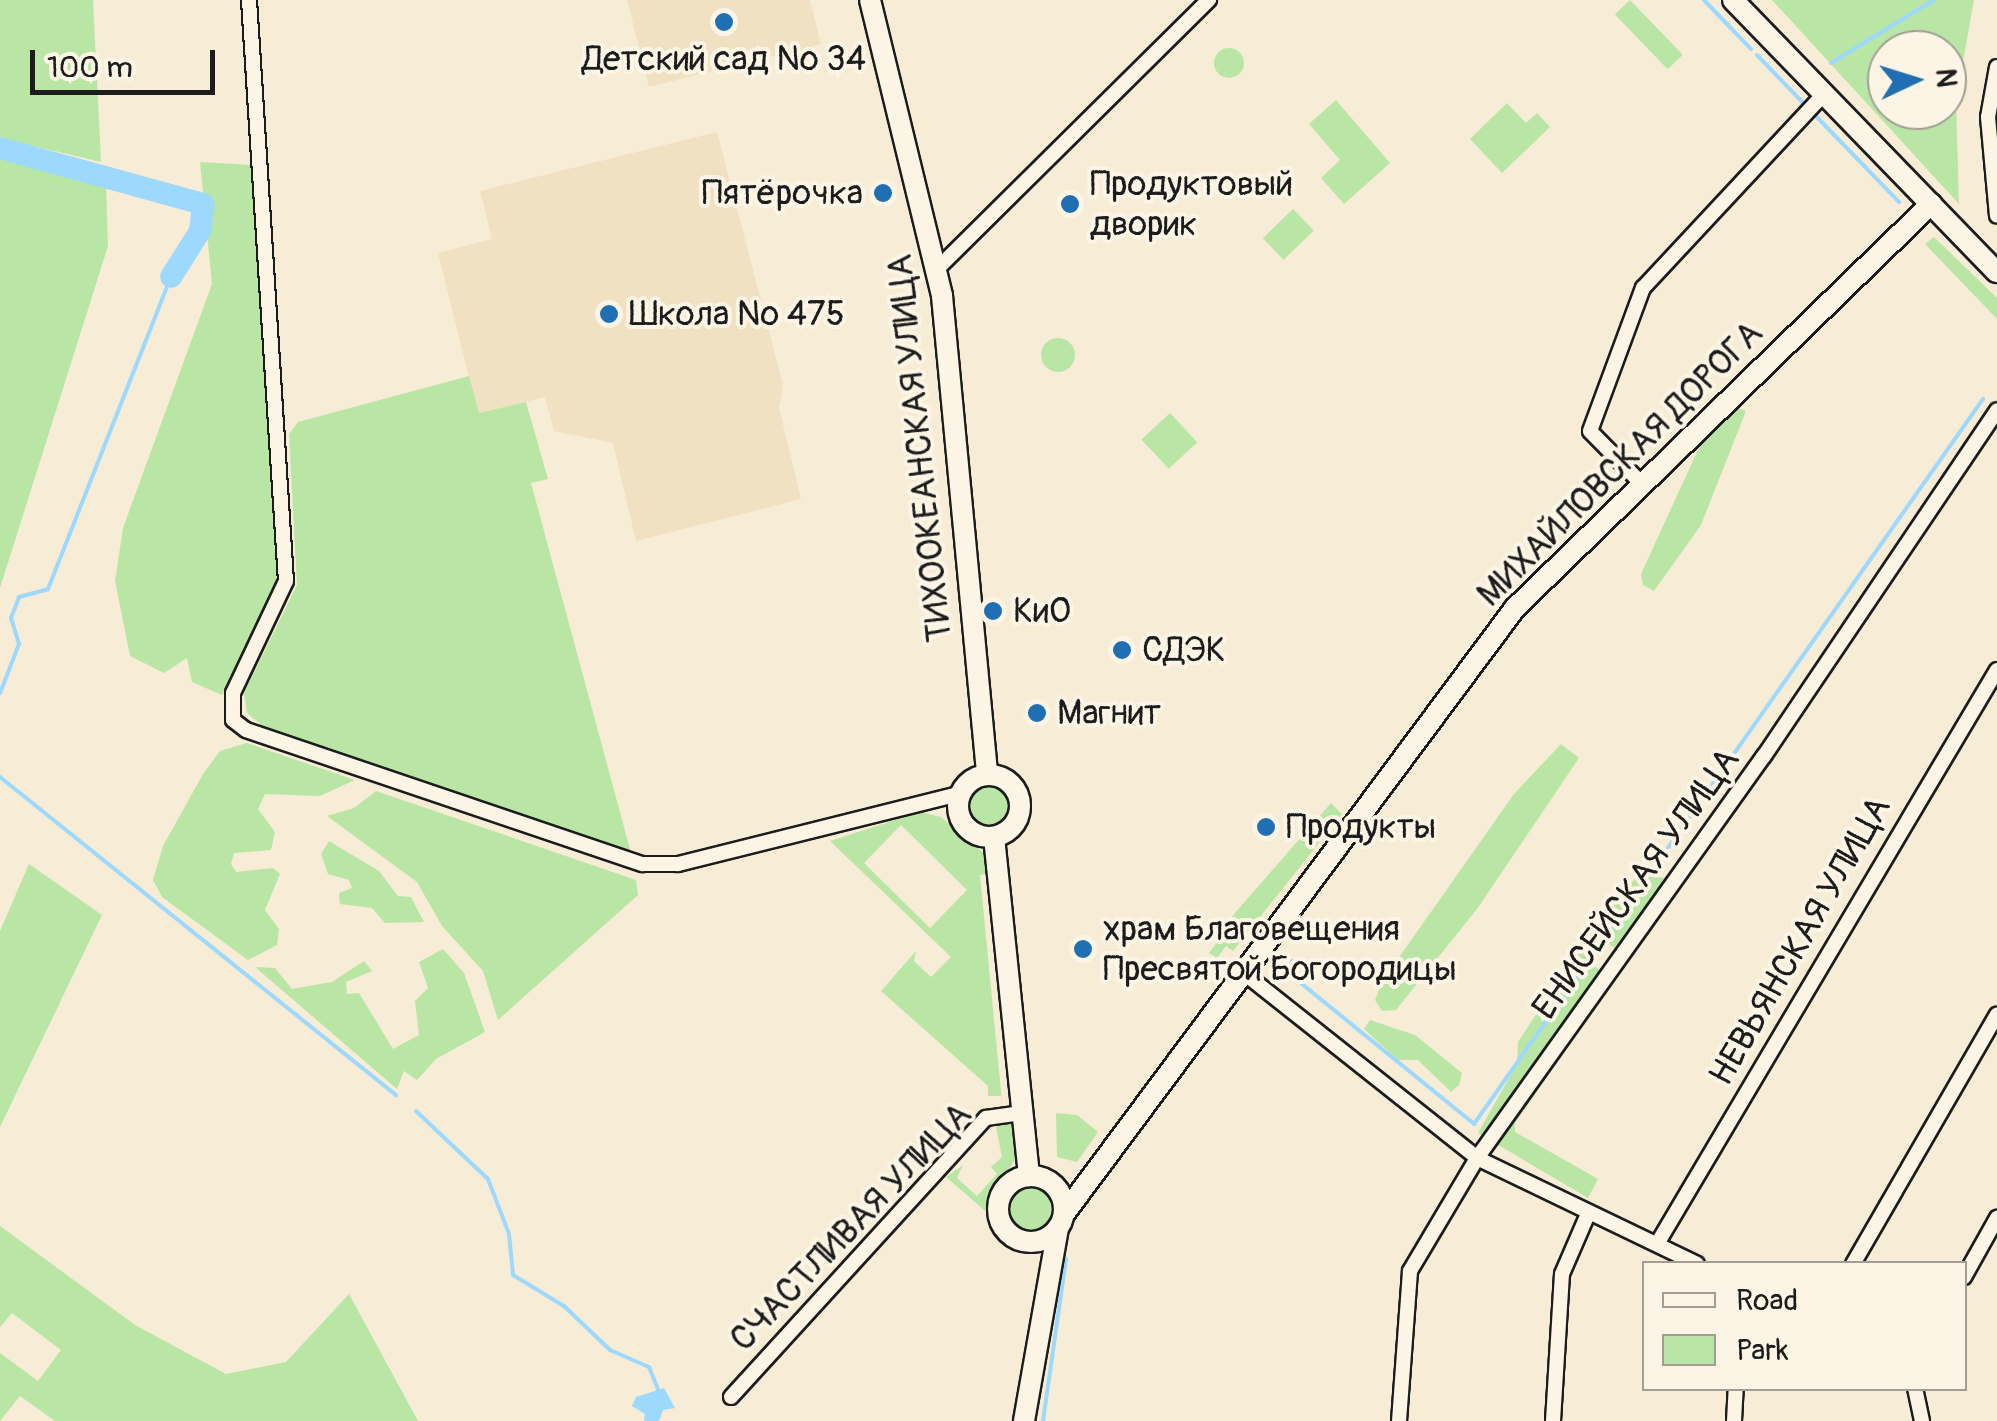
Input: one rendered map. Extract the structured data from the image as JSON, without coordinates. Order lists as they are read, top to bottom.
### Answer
{
  "streets": {
    "street": [
      "ТИХООКЕАНСКАЯ УЛИЦА",
      "МИХАЙЛОВСКАЯ ДОРОГА",
      "ЕНИСЕЙСКАЯ УЛИЦА",
      "НЕВЬЯНСКАЯ УЛИЦА",
      "СЧАСТЛИВАЯ УЛИЦА"
    ]
  },
  "places": [
    "Детский сад № 34",
    "Пятёрочка",
    "Продуктовый дворик",
    "Школа № 475",
    "КиО",
    "СДЭК",
    "Магнит",
    "Продукты",
    "храм Благовещения Пресвятой Богородицы"
  ],
  "legend": ["Road", "Park"],
  "scale_bar": "100 m",
  "north": "right"
}
